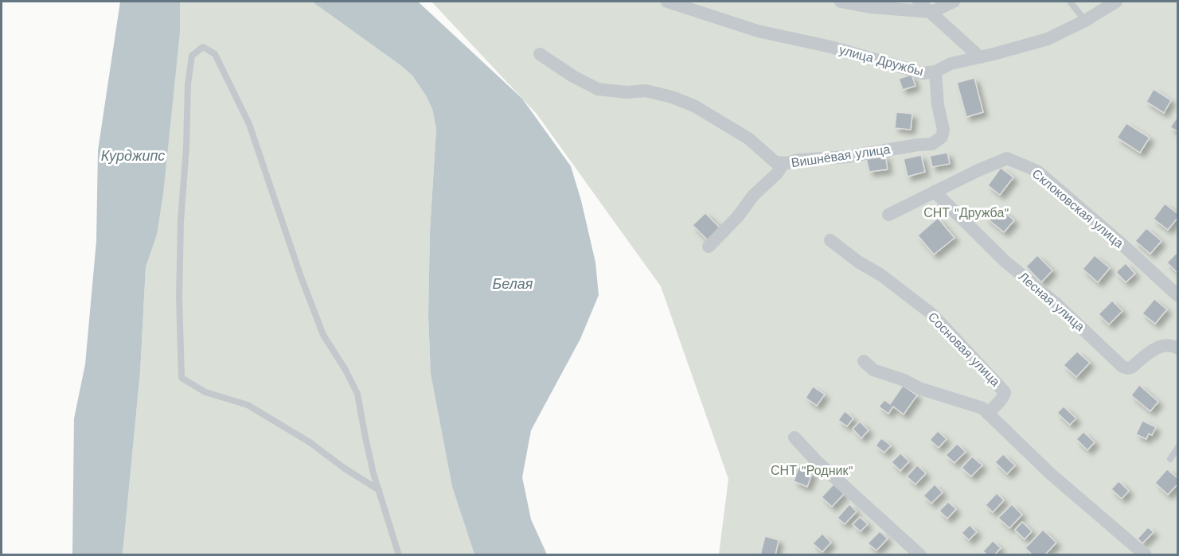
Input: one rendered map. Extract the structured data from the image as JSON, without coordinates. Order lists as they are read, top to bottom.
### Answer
{
  "streets": {
    "street": [
      "улица Дружбы",
      "Вишнёвая улица",
      "Склоковская улица",
      "Лесная улица",
      "Сосновая улица"
    ]
  },
  "crossings": [
    ["улица Дружбы", "Вишнёвая улица"],
    ["Склоковская улица", "Лесная улица"]
  ],
  "water": ["Курджипс", "Белая"],
  "parks": ["СНТ \"Дружба\"", "СНТ \"Родник\""]
}
